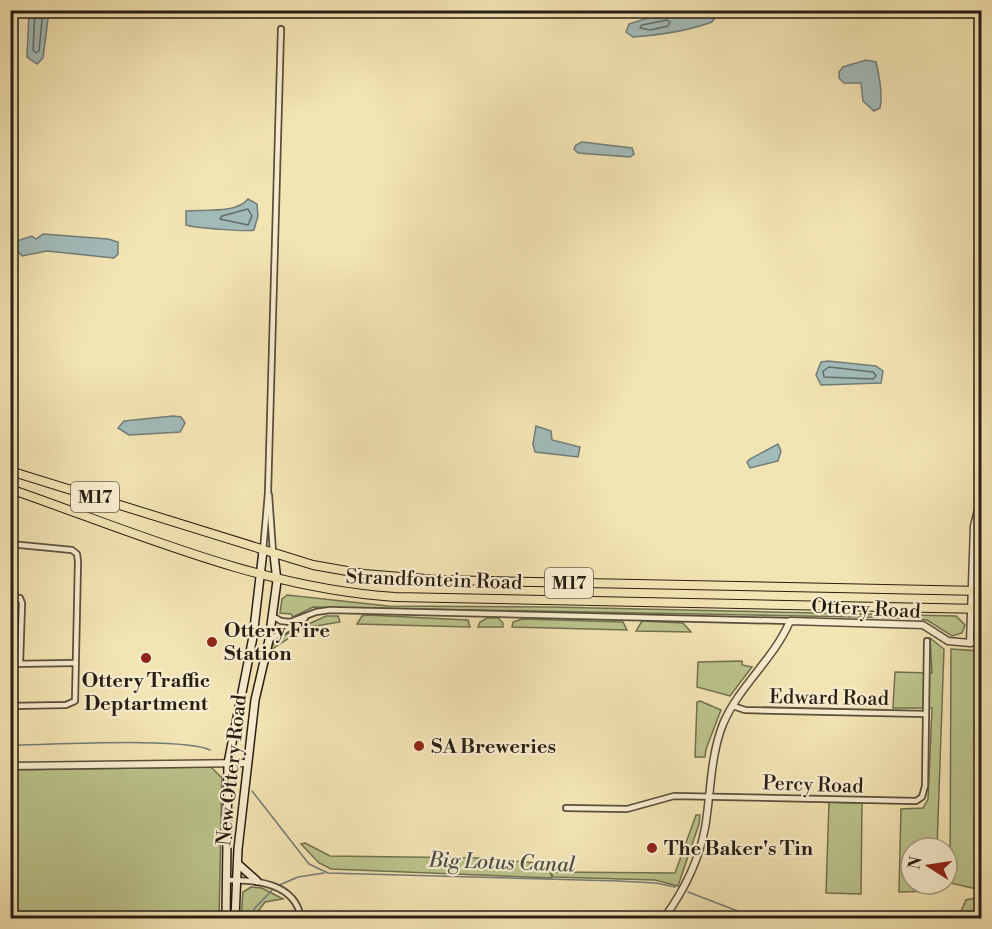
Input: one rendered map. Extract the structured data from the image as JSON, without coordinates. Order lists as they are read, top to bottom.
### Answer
{
  "streets": {
    "main road": ["M17", "Strandfontein Road", "New Ottery Road"],
    "street": ["Ottery Road", "Edward Road", "Percy Road"]
  },
  "crossings": [
    ["Strandfontein Road", "Ottery Road"],
    ["Strandfontein Road", "New Ottery Road"],
    ["Ottery Road", "Edward Road"],
    ["Ottery Road", "Percy Road"],
    ["Edward Road", "Percy Road"]
  ],
  "water": ["Big Lotus Canal"],
  "places": [
    "Ottery Fire Station",
    "Ottery Traffic Deptartment",
    "SA Breweries",
    "The Baker's Tin"
  ],
  "north": "left"
}
